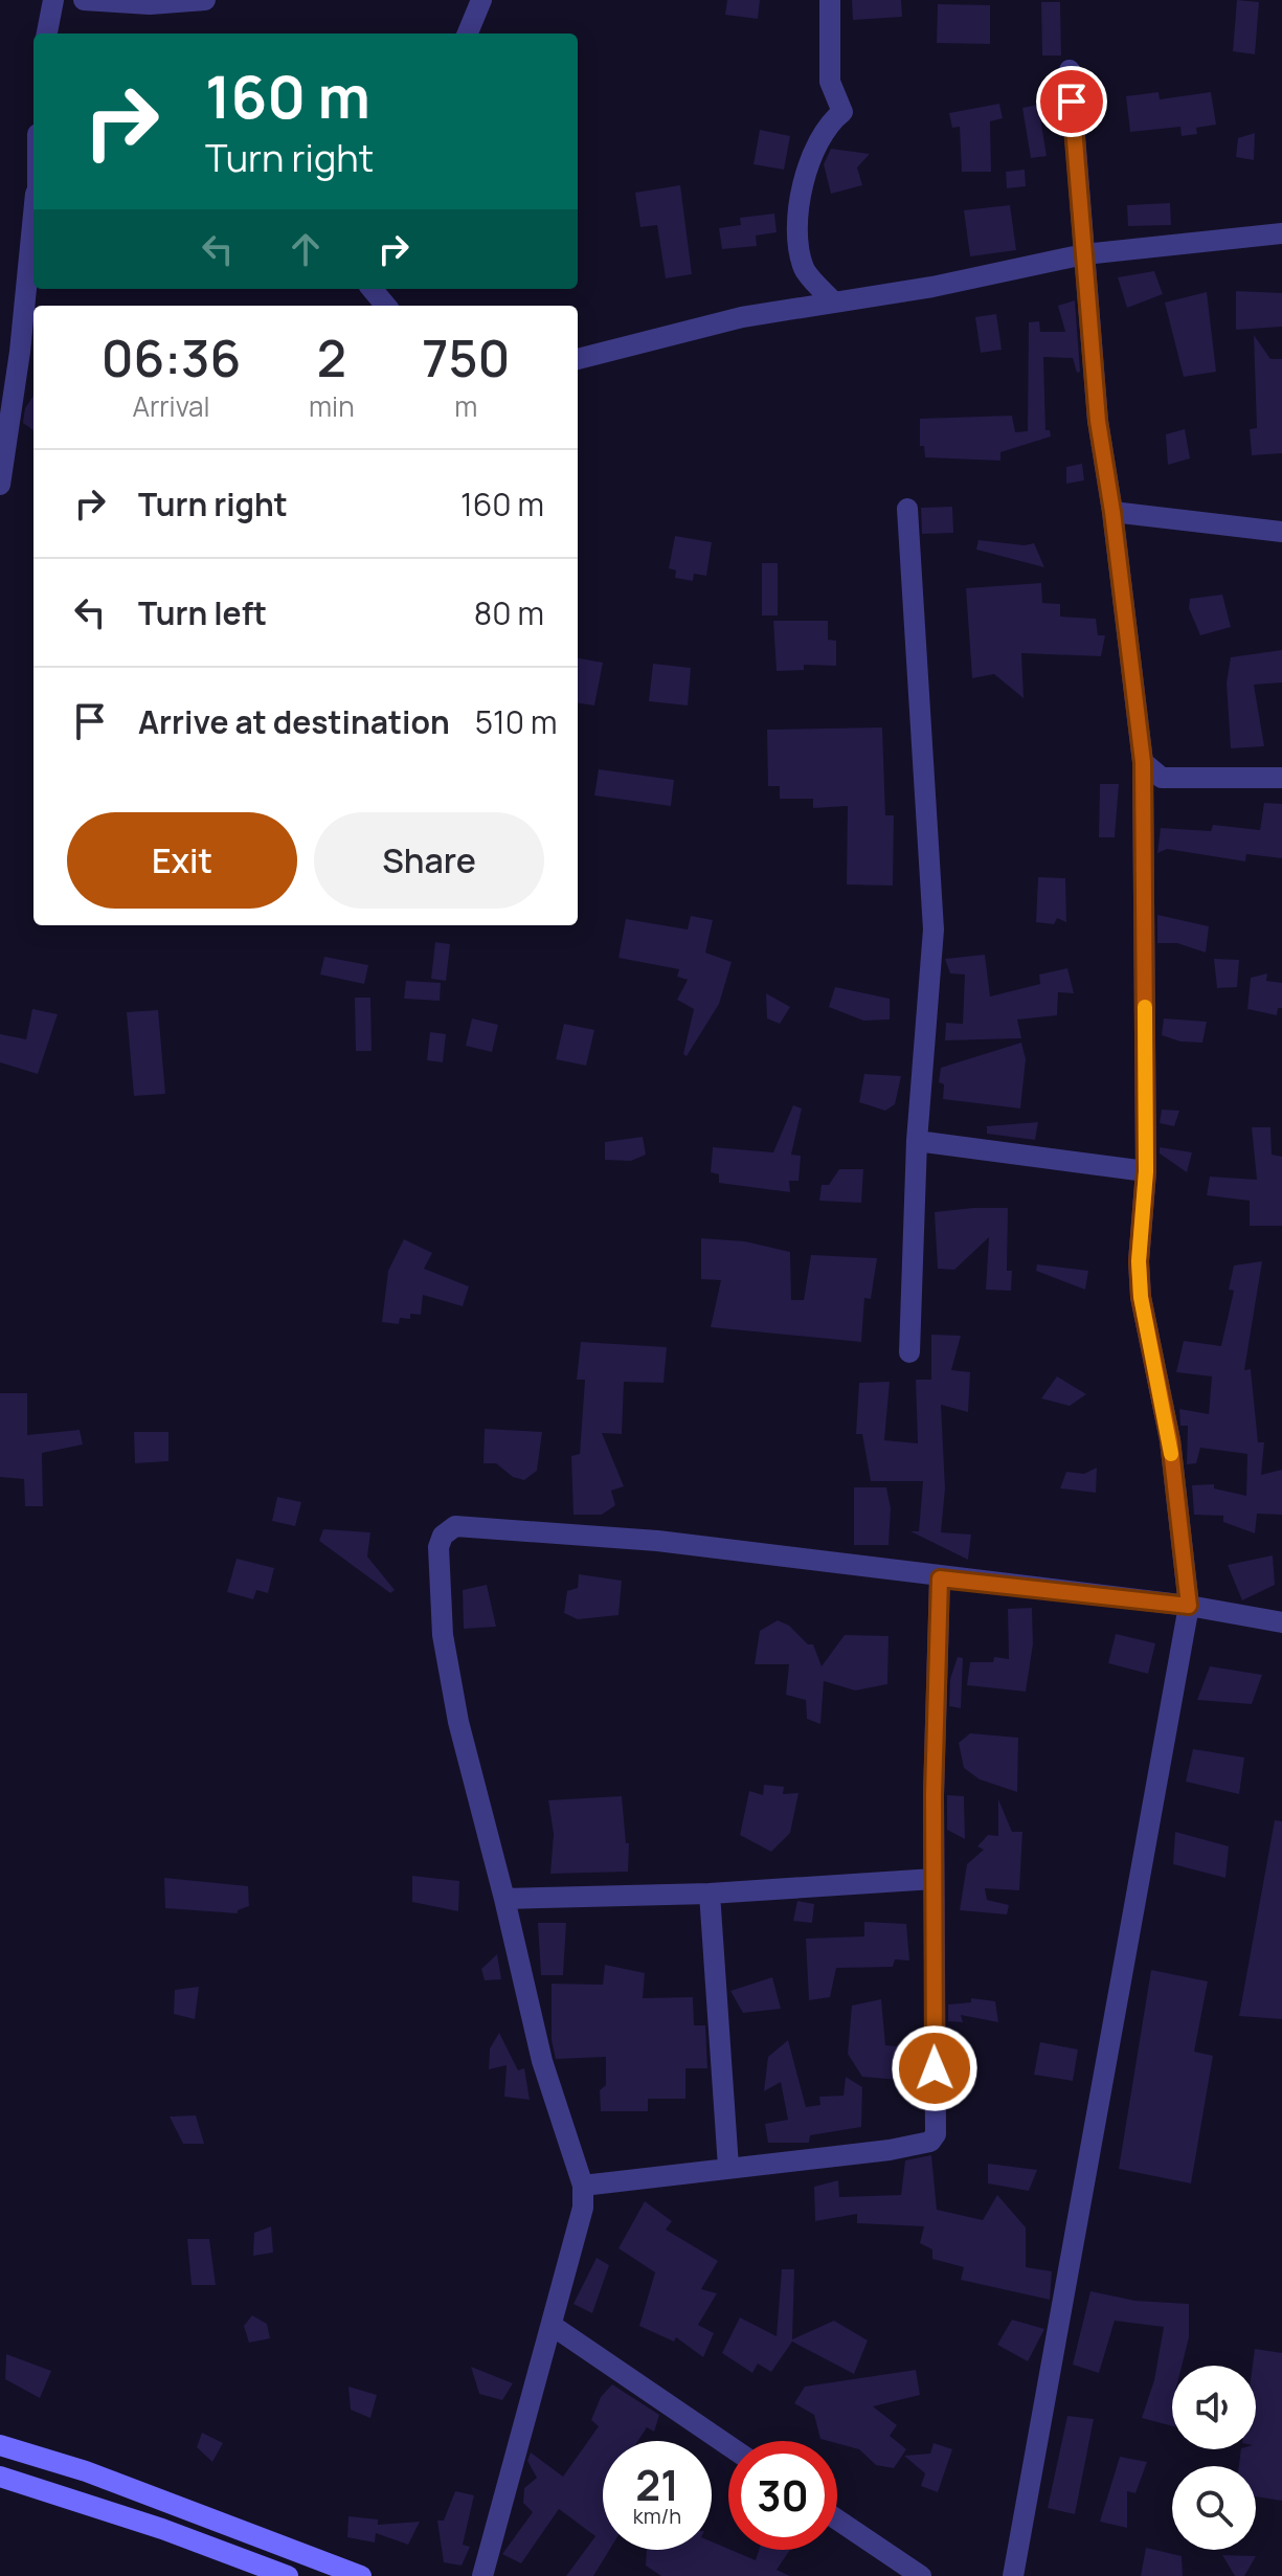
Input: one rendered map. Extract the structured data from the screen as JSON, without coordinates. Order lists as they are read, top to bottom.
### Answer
{
  "page": {
    "turn": ["160 m", "Turn right"],
    "eta": [
      "06:36",
      "Arrival",
      "2",
      "min",
      "750",
      "m"
    ],
    "list": [
      {
        "name": "Turn right",
        "value": "160 m"
      },
      {
        "name": "Turn left",
        "value": "80 m"
      },
      {
        "name": "Arrive at destination",
        "value": "510 m"
      }
    ],
    "buttons": ["Exit", "Share"],
    "speed": "21 km/h",
    "limit": "30"
  }
}
